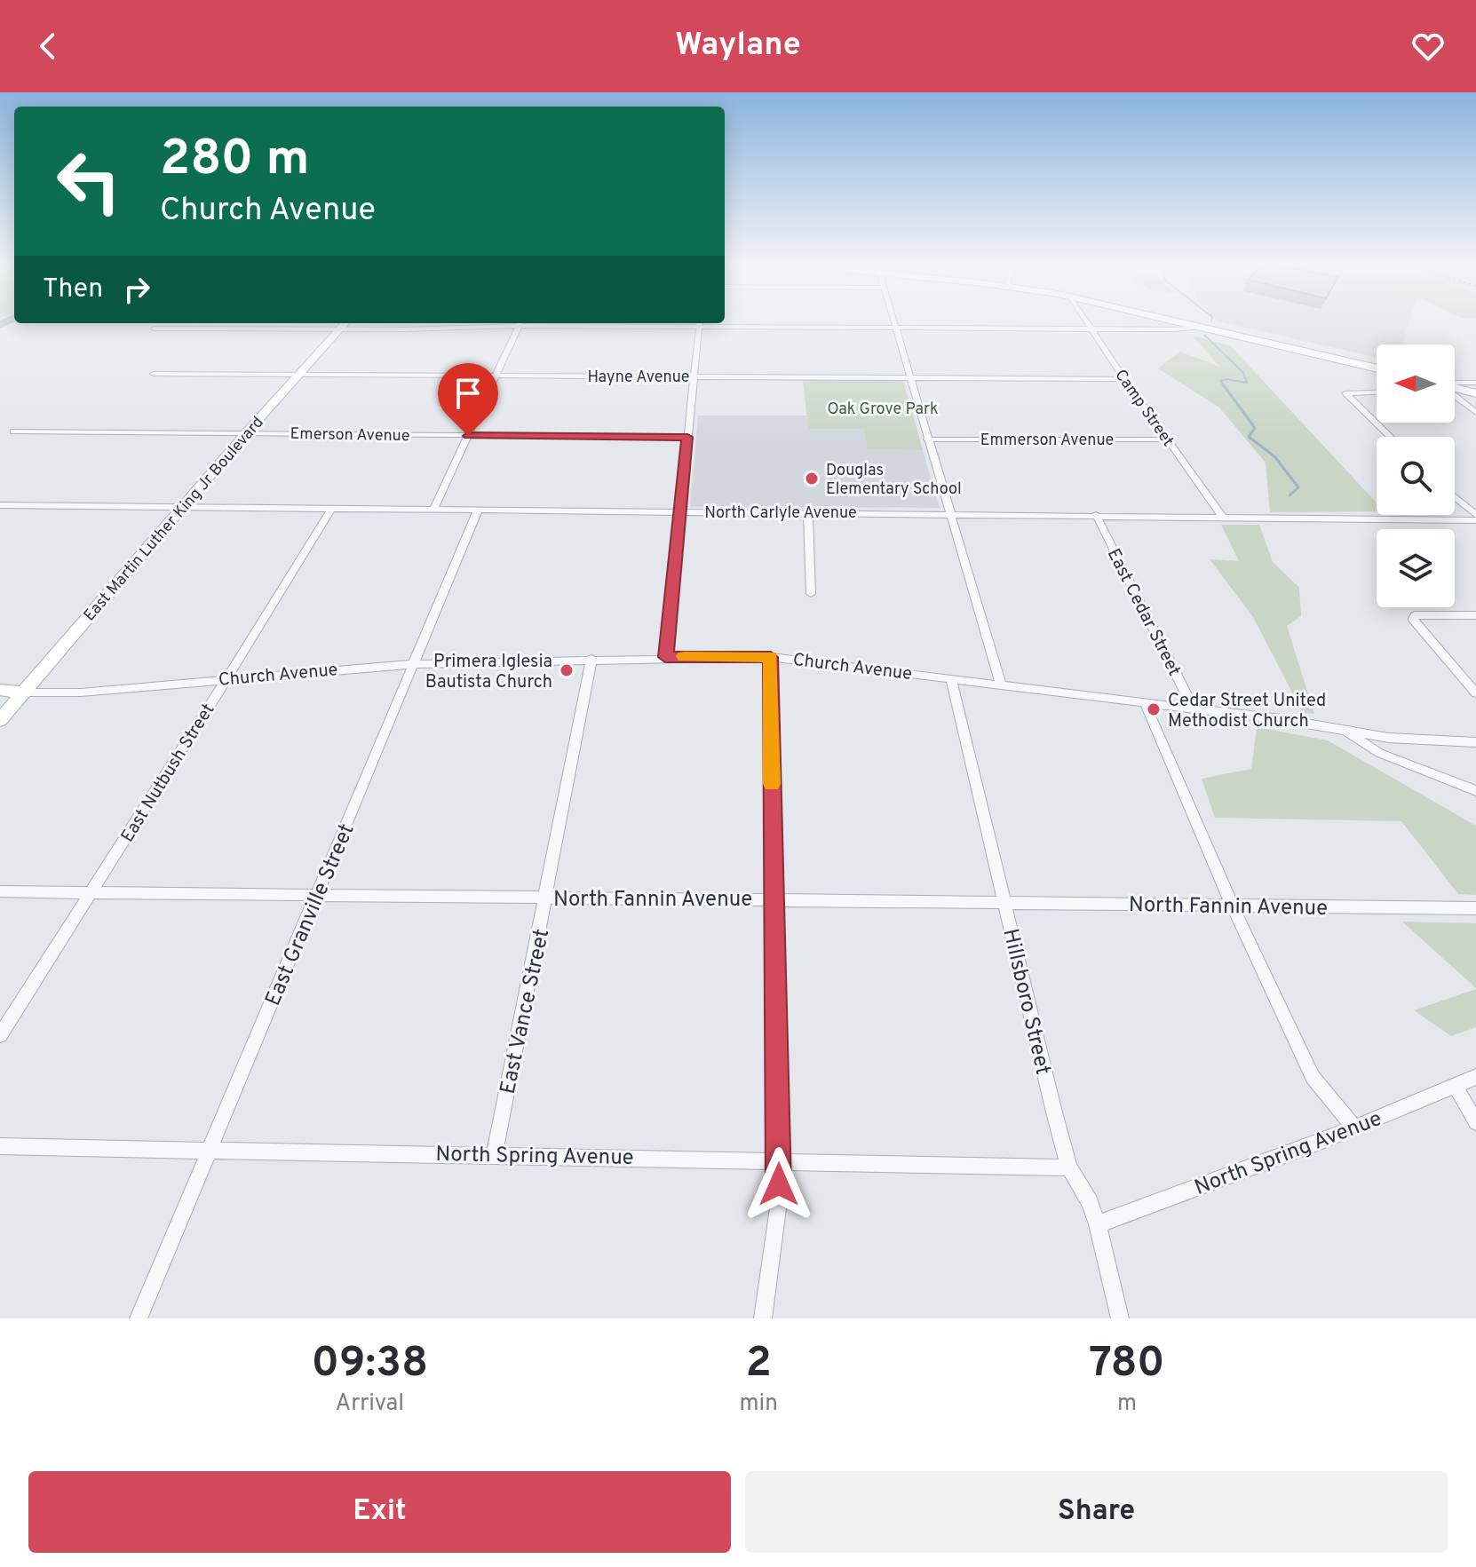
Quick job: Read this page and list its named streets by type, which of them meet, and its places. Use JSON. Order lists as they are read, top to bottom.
{
  "streets": {
    "main road": ["East Martin Luther King Jr Boulevard", "Church Avenue"],
    "street": [
      "Hayne Avenue",
      "Camp Street",
      "Emerson Avenue",
      "Emmerson Avenue",
      "North Carlyle Avenue",
      "East Cedar Street",
      "East Nutbush Street",
      "North Fannin Avenue",
      "East Granville Street",
      "Hillsboro Street",
      "East Vance Street",
      "North Spring Avenue"
    ]
  },
  "crossings": [
    ["Hayne Avenue", "Camp Street"],
    ["Hayne Avenue", "East Martin Luther King Jr Boulevard"],
    ["Camp Street", "Emmerson Avenue"],
    ["Camp Street", "North Carlyle Avenue"],
    ["Emerson Avenue", "East Martin Luther King Jr Boulevard"],
    ["North Carlyle Avenue", "East Martin Luther King Jr Boulevard"],
    ["North Carlyle Avenue", "East Cedar Street"],
    ["North Carlyle Avenue", "East Nutbush Street"],
    ["North Carlyle Avenue", "East Granville Street"],
    ["East Martin Luther King Jr Boulevard", "Church Avenue"],
    ["East Cedar Street", "Church Avenue"],
    ["Church Avenue", "East Nutbush Street"],
    ["Church Avenue", "East Granville Street"],
    ["Church Avenue", "Hillsboro Street"],
    ["Church Avenue", "East Vance Street"],
    ["East Nutbush Street", "North Fannin Avenue"],
    ["North Fannin Avenue", "East Granville Street"],
    ["North Fannin Avenue", "Hillsboro Street"],
    ["North Fannin Avenue", "East Vance Street"],
    ["East Granville Street", "North Spring Avenue"],
    ["Hillsboro Street", "North Spring Avenue"],
    ["East Vance Street", "North Spring Avenue"]
  ],
  "parks": ["Oak Grove Park"],
  "places": ["Douglas Elementary School", "Primera Iglesia Bautista Church", "Cedar Street United Methodist Church"],
  "north": "left",
  "page": {
    "header": "Waylane",
    "turn": ["280 m", "Church Avenue"],
    "then": "Then",
    "eta": [
      "09:38",
      "Arrival",
      "2",
      "min",
      "780",
      "m"
    ],
    "buttons": ["Exit", "Share"]
  }
}
